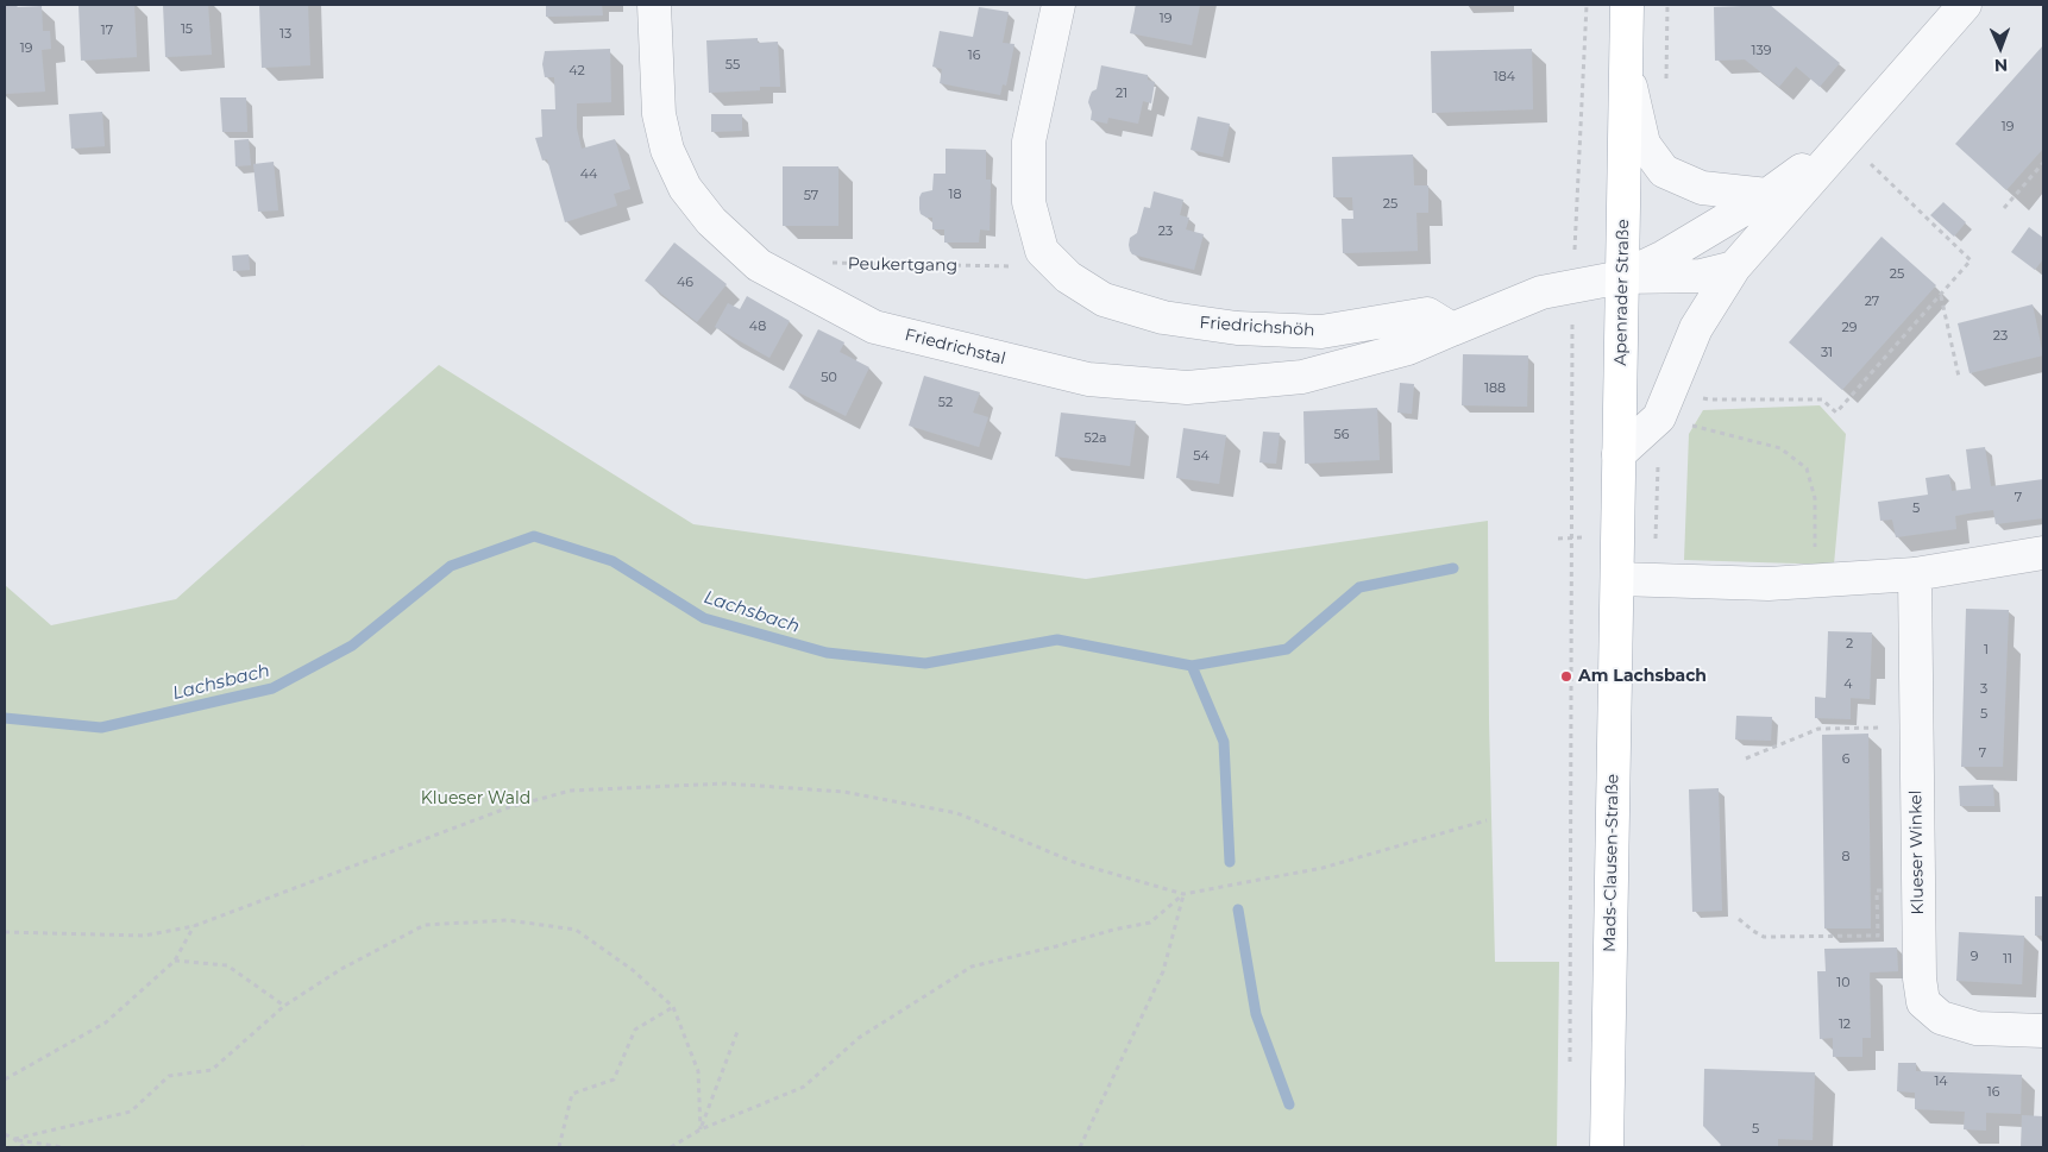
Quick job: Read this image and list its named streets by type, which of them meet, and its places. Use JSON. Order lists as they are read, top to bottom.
{
  "streets": {
    "main road": ["Apenrader Straße", "Mads-Clausen-Straße"],
    "street": ["Friedrichshöh", "Friedrichstal", "Klueser Winkel"],
    "path": ["Peukertgang"]
  },
  "crossings": [
    ["Peukertgang", "Friedrichshöh"],
    ["Apenrader Straße", "Mads-Clausen-Straße"],
    ["Friedrichshöh", "Friedrichstal"]
  ],
  "water": ["Lachsbach"],
  "parks": ["Klueser Wald"],
  "places": ["Am Lachsbach"],
  "house_numbers": [
    "19",
    "15",
    "17",
    "13",
    "19",
    "139",
    "16",
    "55",
    "42",
    "184",
    "21",
    "19",
    "44",
    "18",
    "57",
    "25",
    "23",
    "25",
    "46",
    "27",
    "48",
    "29",
    "23",
    "31",
    "50",
    "188",
    "52",
    "56",
    "52a",
    "54",
    "7",
    "5",
    "2",
    "1",
    "4",
    "3",
    "5",
    "7",
    "6",
    "8",
    "9",
    "11",
    "10",
    "12",
    "14",
    "16",
    "5"
  ],
  "north": "bottom"
}
